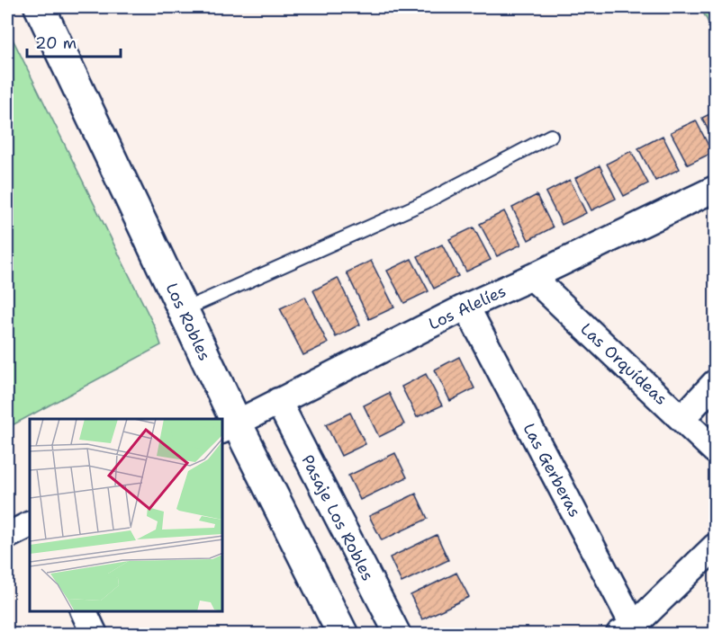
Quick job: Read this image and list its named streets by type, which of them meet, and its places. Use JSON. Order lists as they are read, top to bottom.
{
  "streets": {
    "street": [
      "Los Alelíes",
      "Los Robles",
      "Las Orquídeas",
      "Las Gerberas",
      "Pasaje Los Robles"
    ]
  },
  "crossings": [
    ["Los Alelíes", "Los Robles"],
    ["Los Alelíes", "Las Orquídeas"],
    ["Los Alelíes", "Las Gerberas"],
    ["Los Alelíes", "Pasaje Los Robles"]
  ],
  "scale_bar": "20 m"
}
